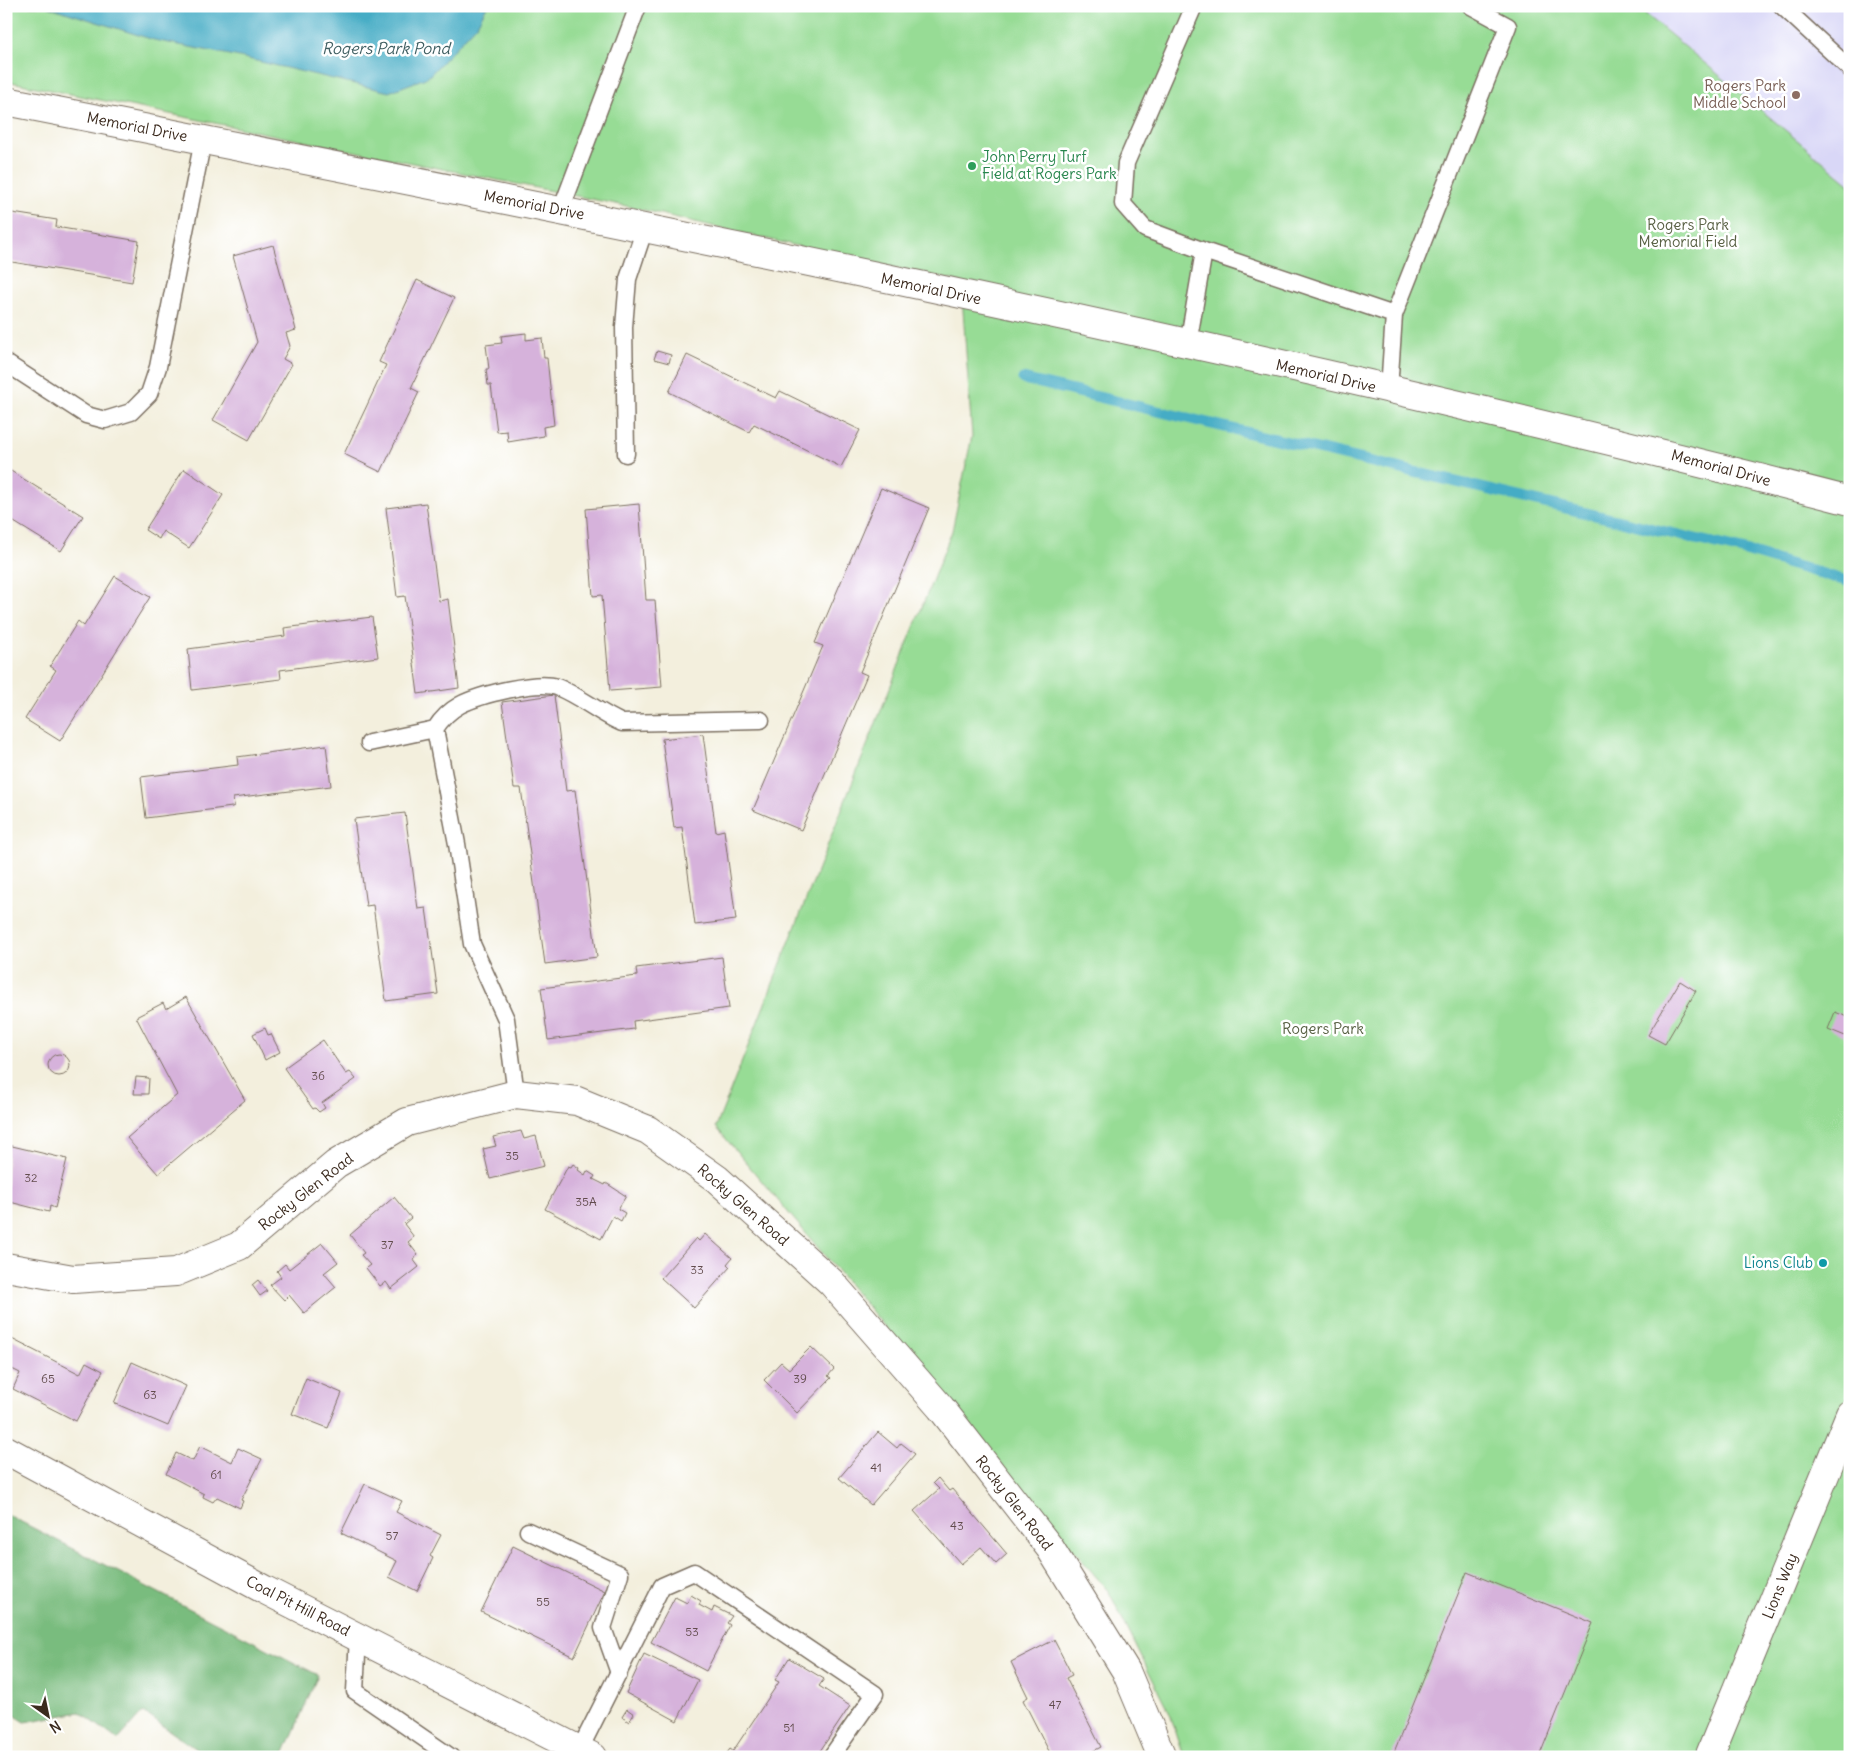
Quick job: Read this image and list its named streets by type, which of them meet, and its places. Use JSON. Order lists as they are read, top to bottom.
{
  "streets": {
    "street": [
      "Memorial Drive",
      "Rocky Glen Road",
      "Lions Way",
      "Coal Pit Hill Road"
    ]
  },
  "water": ["Rogers Park Pond"],
  "parks": ["Rogers Park Memorial Field", "Rogers Park"],
  "places": ["Rogers Park Middle School", "John Perry Turf Field at Rogers Park", "Lions Club"],
  "house_numbers": [
    "36",
    "35",
    "32",
    "35A",
    "37",
    "33",
    "65",
    "39",
    "63",
    "41",
    "61",
    "43",
    "57",
    "55",
    "53",
    "47",
    "51"
  ],
  "north": "bottom right"
}
